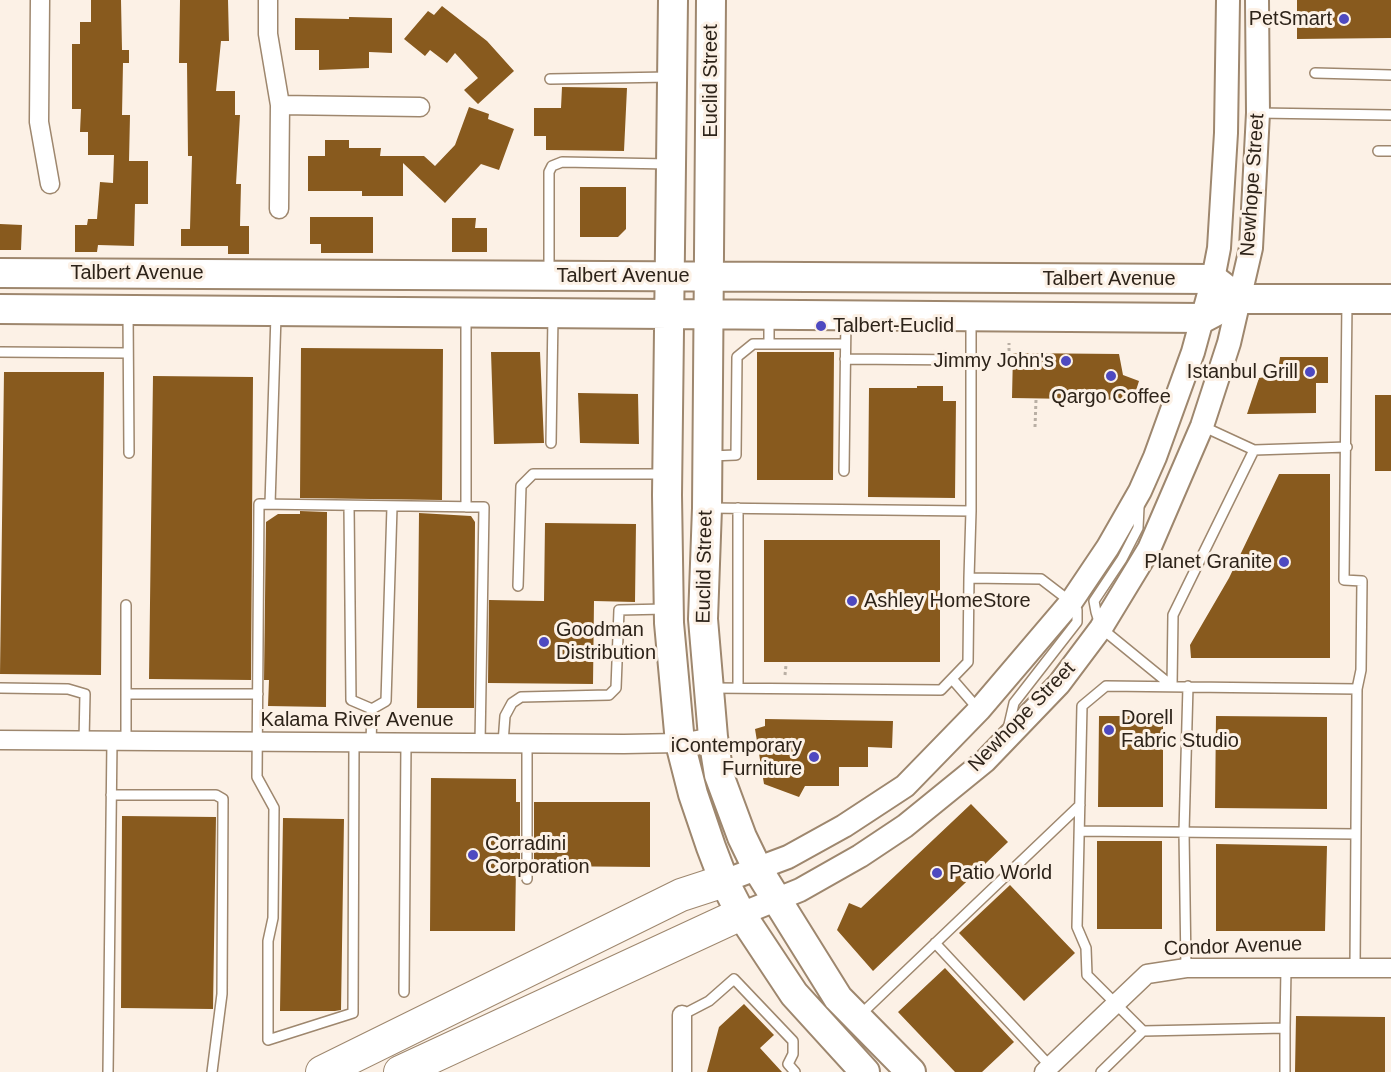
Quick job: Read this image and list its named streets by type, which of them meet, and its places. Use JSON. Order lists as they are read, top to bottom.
{
  "streets": {
    "main road": ["Euclid Street", "Talbert Avenue"],
    "street": ["Newhope Street", "Kalama River Avenue", "Condor Avenue"]
  },
  "crossings": [
    ["Euclid Street", "Newhope Street"],
    ["Euclid Street", "Talbert Avenue"],
    ["Euclid Street", "Kalama River Avenue"],
    ["Newhope Street", "Talbert Avenue"]
  ],
  "places": [
    "PetSmart",
    "Talbert-Euclid",
    "Jimmy John's",
    "Istanbul Grill",
    "Qargo Coffee",
    "Planet Granite",
    "Ashley HomeStore",
    "Goodman Distribution",
    "Dorell Fabric Studio",
    "iContemporary Furniture",
    "Corradini Corporation",
    "Patio World"
  ]
}
